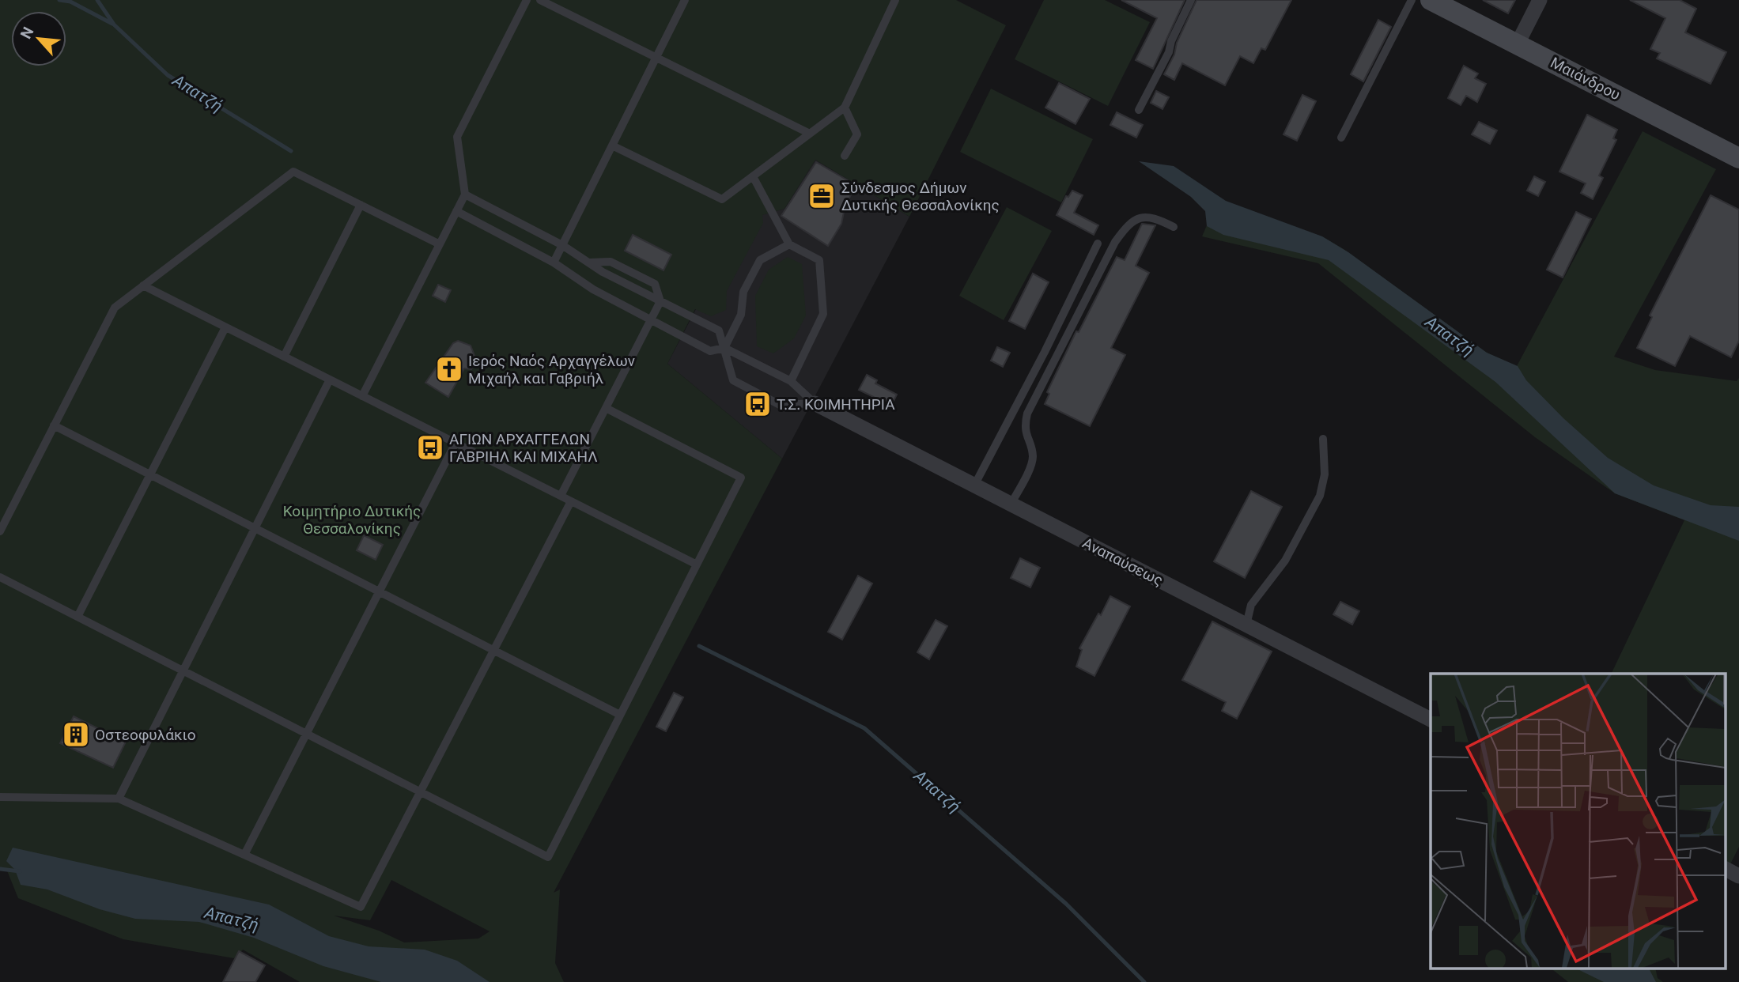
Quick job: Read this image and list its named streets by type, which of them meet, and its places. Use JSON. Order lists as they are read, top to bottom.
{
  "streets": {
    "main road": ["Μαιάνδρου"],
    "street": ["Αναπαύσεως"]
  },
  "water": ["Απατζή"],
  "parks": ["Κοιμητήριο Δυτικής Θεσσαλονίκης"],
  "places": {
    "office": ["Σύνδεσμος Δήμων Δυτικής Θεσσαλονίκης"],
    "church": ["Ιερός Ναός Αρχαγγέλων Μιχαήλ και Γαβριήλ"],
    "bus stop": ["Τ.Σ. ΚΟΙΜΗΤΗΡΙΑ", "ΑΓΙΩΝ ΑΡΧΑΓΓΕΛΩΝ ΓΑΒΡΙΗΛ ΚΑΙ ΜΙΧΑΗΛ"],
    "building": ["Οστεοφυλάκιο"]
  },
  "north": "top left"
}
